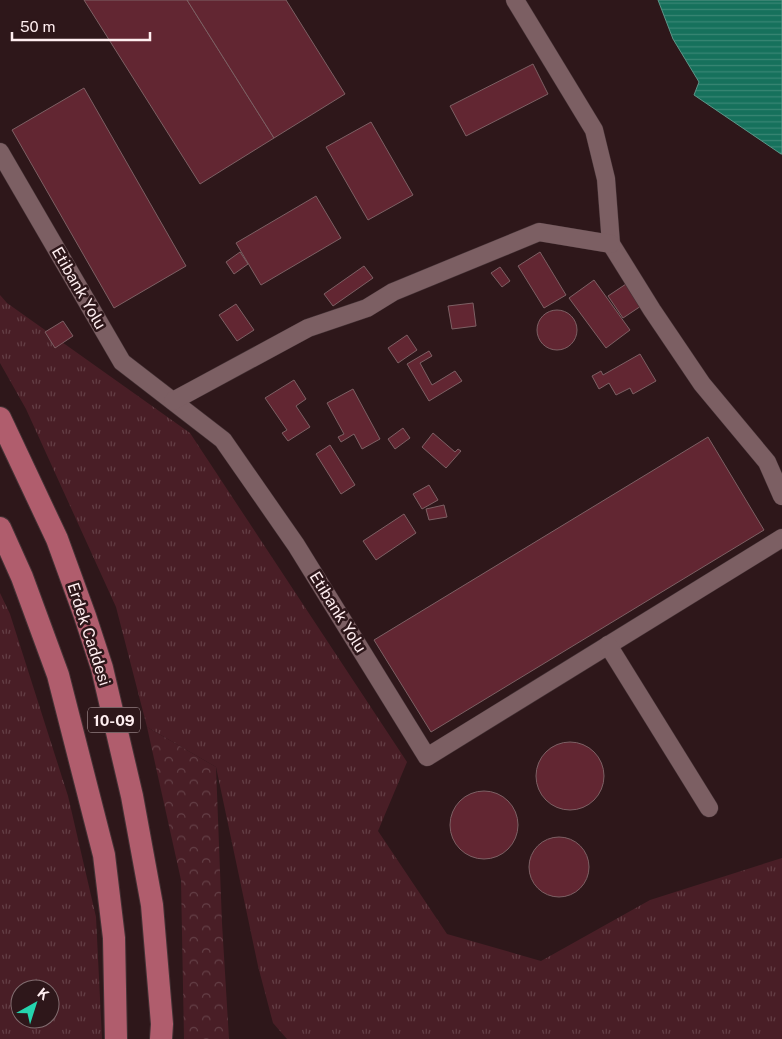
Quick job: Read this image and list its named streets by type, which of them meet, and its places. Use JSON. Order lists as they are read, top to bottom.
{
  "streets": {
    "main road": ["Erdek Caddesi", "10-09"],
    "lane": ["Etibank Yolu"]
  },
  "scale_bar": "50 m",
  "north": "top right"
}
